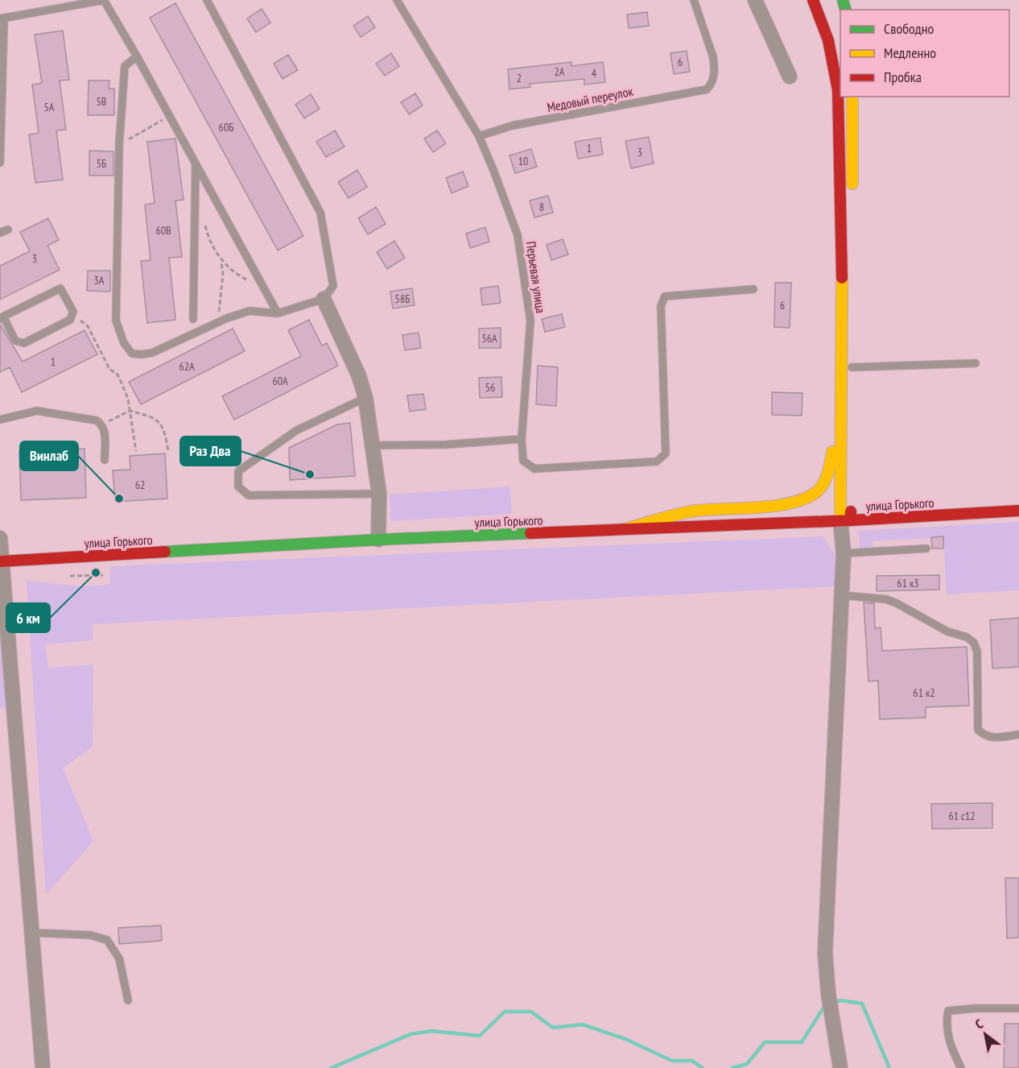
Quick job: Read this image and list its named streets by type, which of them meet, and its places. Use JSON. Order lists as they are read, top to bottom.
{
  "streets": {
    "main road": ["улица Горького"],
    "lane": ["Медовый переулок", "Перьевая улица"]
  },
  "crossings": [
    ["Медовый переулок", "Перьевая улица"]
  ],
  "places": ["Раз Два", "Винлаб", "6 км"],
  "house_numbers": [
    "6",
    "2А",
    "4",
    "2",
    "5В",
    "5А",
    "60Б",
    "1",
    "3",
    "10",
    "5Б",
    "8",
    "60В",
    "3",
    "3А",
    "58Б",
    "6",
    "56А",
    "1",
    "62А",
    "60А",
    "56",
    "62",
    "61 к3",
    "61 к2",
    "61 с12"
  ],
  "legend": ["Свободно", "Медленно", "Пробка"],
  "north": "top left"
}
